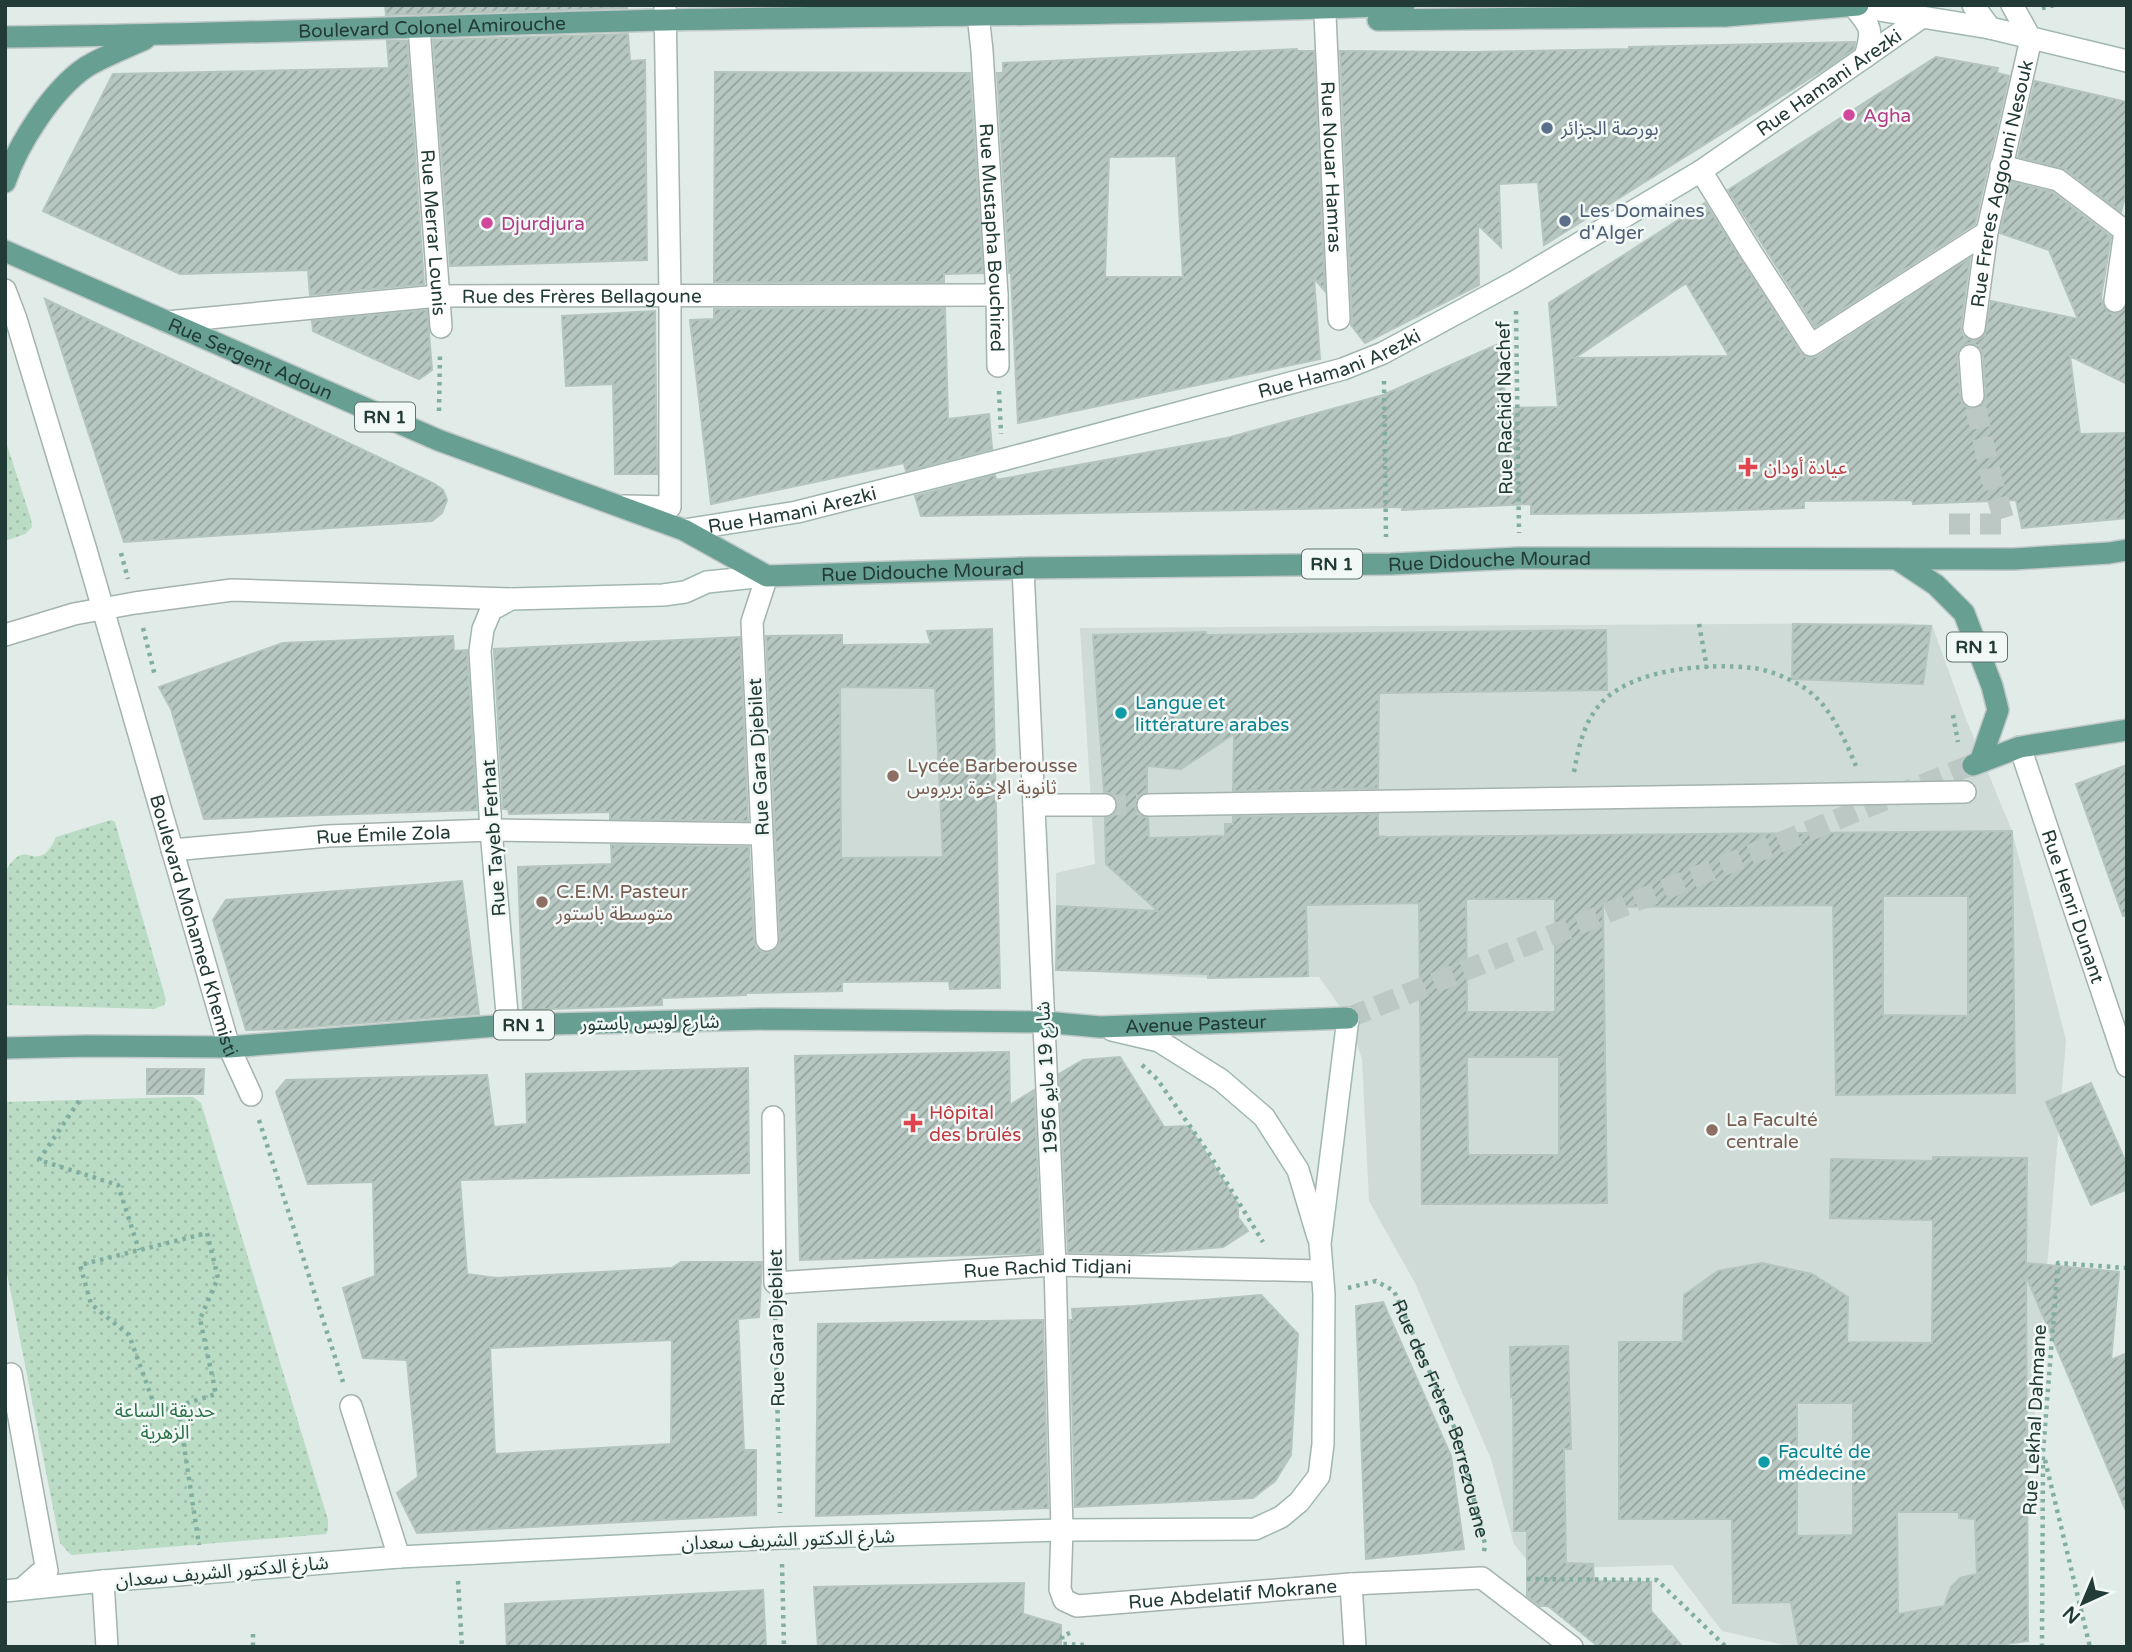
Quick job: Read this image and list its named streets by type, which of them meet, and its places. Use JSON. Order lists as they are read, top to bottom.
{
  "streets": {
    "main road": [
      "Boulevard Colonel Amirouche",
      "Rue Sergent Adoun",
      "RN 1",
      "Rue Didouche Mourad",
      "شارع لويس باستور",
      "Avenue Pasteur"
    ],
    "street": [
      "Rue Hamani Arezki",
      "Rue Nouar Hamras",
      "Rue Freres Aggouni Nesouk",
      "Rue Merrar Lounis",
      "Rue Mustapha Bouchired",
      "Rue des Frères Bellagoune",
      "Rue Gara Djebilet",
      "Rue Émile Zola",
      "Rue Tayeb Ferhat",
      "Rue Henri Dunant",
      "Boulevard Mohamed Khemisti",
      "شارع 19 مايو 1956",
      "Rue Rachid Tidjani",
      "شارغ الدكتور الشريف سعدان",
      "Rue Abdelatif Mokrane"
    ],
    "path": ["Rue Rachid Nachef", "Rue des Frères Berrezouane", "Rue Lekhal Dahmane"]
  },
  "crossings": [
    ["Boulevard Colonel Amirouche", "Rue Merrar Lounis"],
    ["Boulevard Colonel Amirouche", "Rue Mustapha Bouchired"],
    ["Rue Hamani Arezki", "Rue Mustapha Bouchired"],
    ["Rue Hamani Arezki", "Rue Sergent Adoun"],
    ["Rue Hamani Arezki", "Rue Rachid Nachef"],
    ["Rue Merrar Lounis", "Rue des Frères Bellagoune"],
    ["Rue Merrar Lounis", "Rue Sergent Adoun"],
    ["Rue Mustapha Bouchired", "Rue des Frères Bellagoune"],
    ["Rue des Frères Bellagoune", "Rue Sergent Adoun"],
    ["Rue Sergent Adoun", "Rue Didouche Mourad"],
    ["Rue Sergent Adoun", "Rue Gara Djebilet"],
    ["RN 1", "Rue Didouche Mourad"],
    ["RN 1", "Rue Henri Dunant"],
    ["Rue Didouche Mourad", "Rue Gara Djebilet"],
    ["Rue Didouche Mourad", "شارع 19 مايو 1956"],
    ["Rue Gara Djebilet", "Rue Émile Zola"],
    ["Rue Gara Djebilet", "Rue Rachid Tidjani"],
    ["Rue Gara Djebilet", "شارغ الدكتور الشريف سعدان"],
    ["Rue Émile Zola", "Rue Tayeb Ferhat"],
    ["Rue Émile Zola", "Boulevard Mohamed Khemisti"],
    ["Rue Tayeb Ferhat", "شارع لويس باستور"],
    ["Boulevard Mohamed Khemisti", "شارع لويس باستور"],
    ["شارع لويس باستور", "Avenue Pasteur"],
    ["شارع لويس باستور", "شارع 19 مايو 1956"],
    ["Avenue Pasteur", "شارع 19 مايو 1956"],
    ["Avenue Pasteur", "شارغ الدكتور الشريف سعدان"],
    ["شارع 19 مايو 1956", "Rue Rachid Tidjani"],
    ["شارع 19 مايو 1956", "شارغ الدكتور الشريف سعدان"],
    ["شارع 19 مايو 1956", "Rue Abdelatif Mokrane"],
    ["Rue Rachid Tidjani", "شارغ الدكتور الشريف سعدان"],
    ["Rue des Frères Berrezouane", "شارغ الدكتور الشريف سعدان"]
  ],
  "parks": ["حديقة الساعة الزهرية"],
  "places": {
    "other": [
      "Agha",
      "بورصة الجزائر",
      "Les Domaines d'Alger",
      "Djurdjura",
      "Langue et littérature arabes",
      "Lycée Barberousse ثانوية الإخوة بربروس",
      "C.E.M. Pasteur متوسطة باستور",
      "La Faculté centrale",
      "Faculté de médecine"
    ],
    "health": ["عيادة أودان", "Hôpital des brûlés"]
  },
  "north": "bottom left"
}
